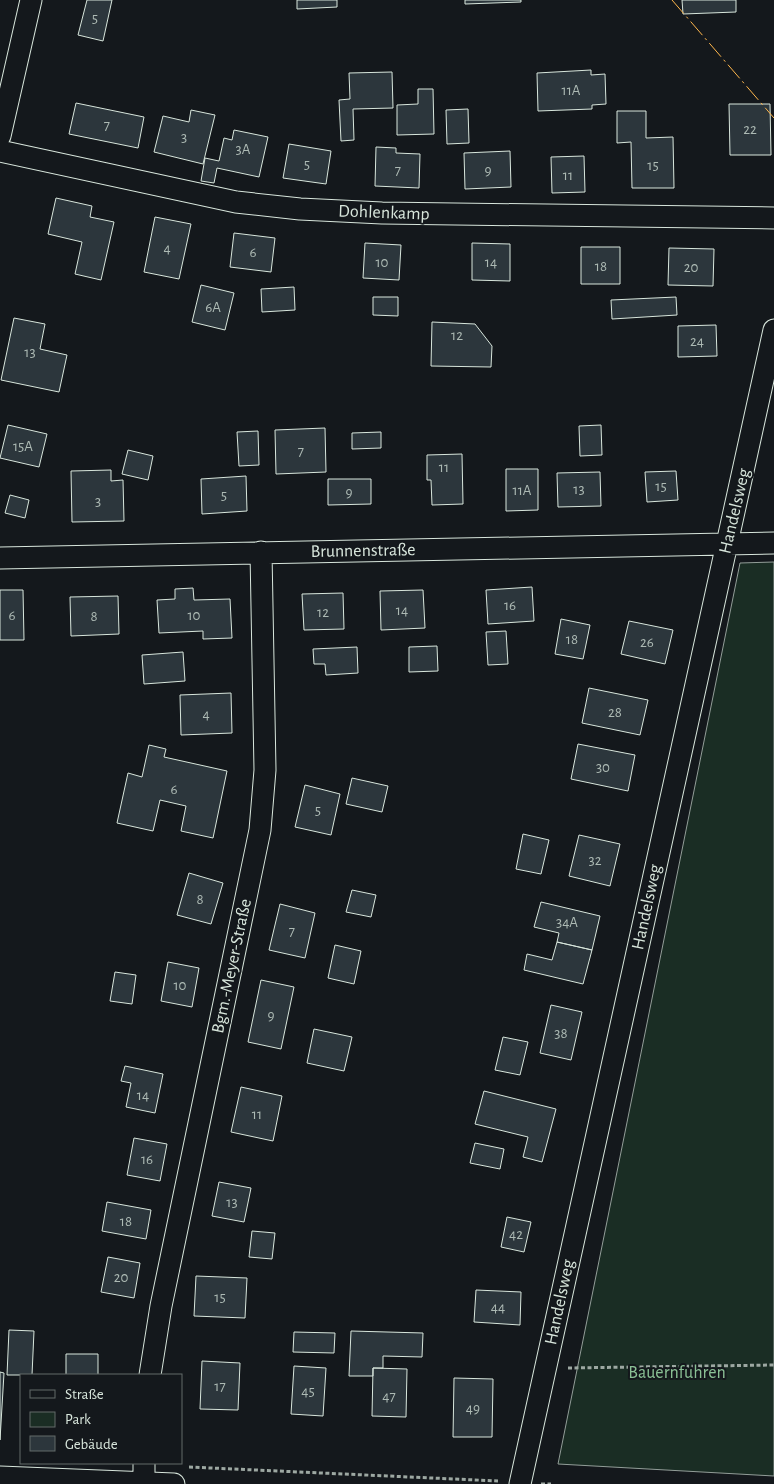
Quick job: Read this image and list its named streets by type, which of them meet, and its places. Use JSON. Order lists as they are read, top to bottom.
{
  "streets": {
    "street": [
      "Dohlenkamp",
      "Handelsweg",
      "Brunnenstraße",
      "Bgm.-Meyer-Straße"
    ]
  },
  "crossings": [
    ["Handelsweg", "Brunnenstraße"],
    ["Brunnenstraße", "Bgm.-Meyer-Straße"]
  ],
  "parks": ["Bauernfuhren"],
  "house_numbers": [
    "5",
    "11A",
    "7",
    "22",
    "3",
    "3A",
    "5",
    "15",
    "7",
    "9",
    "11",
    "4",
    "6",
    "10",
    "14",
    "18",
    "20",
    "6A",
    "12",
    "24",
    "13",
    "15A",
    "7",
    "11",
    "15",
    "13",
    "11A",
    "9",
    "5",
    "3",
    "16",
    "14",
    "12",
    "6",
    "10",
    "8",
    "18",
    "26",
    "28",
    "4",
    "30",
    "6",
    "5",
    "32",
    "8",
    "34A",
    "7",
    "10",
    "9",
    "38",
    "14",
    "11",
    "16",
    "13",
    "18",
    "42",
    "20",
    "15",
    "44",
    "17",
    "45",
    "47",
    "49"
  ],
  "legend": ["Straße", "Park", "Gebäude"]
}
